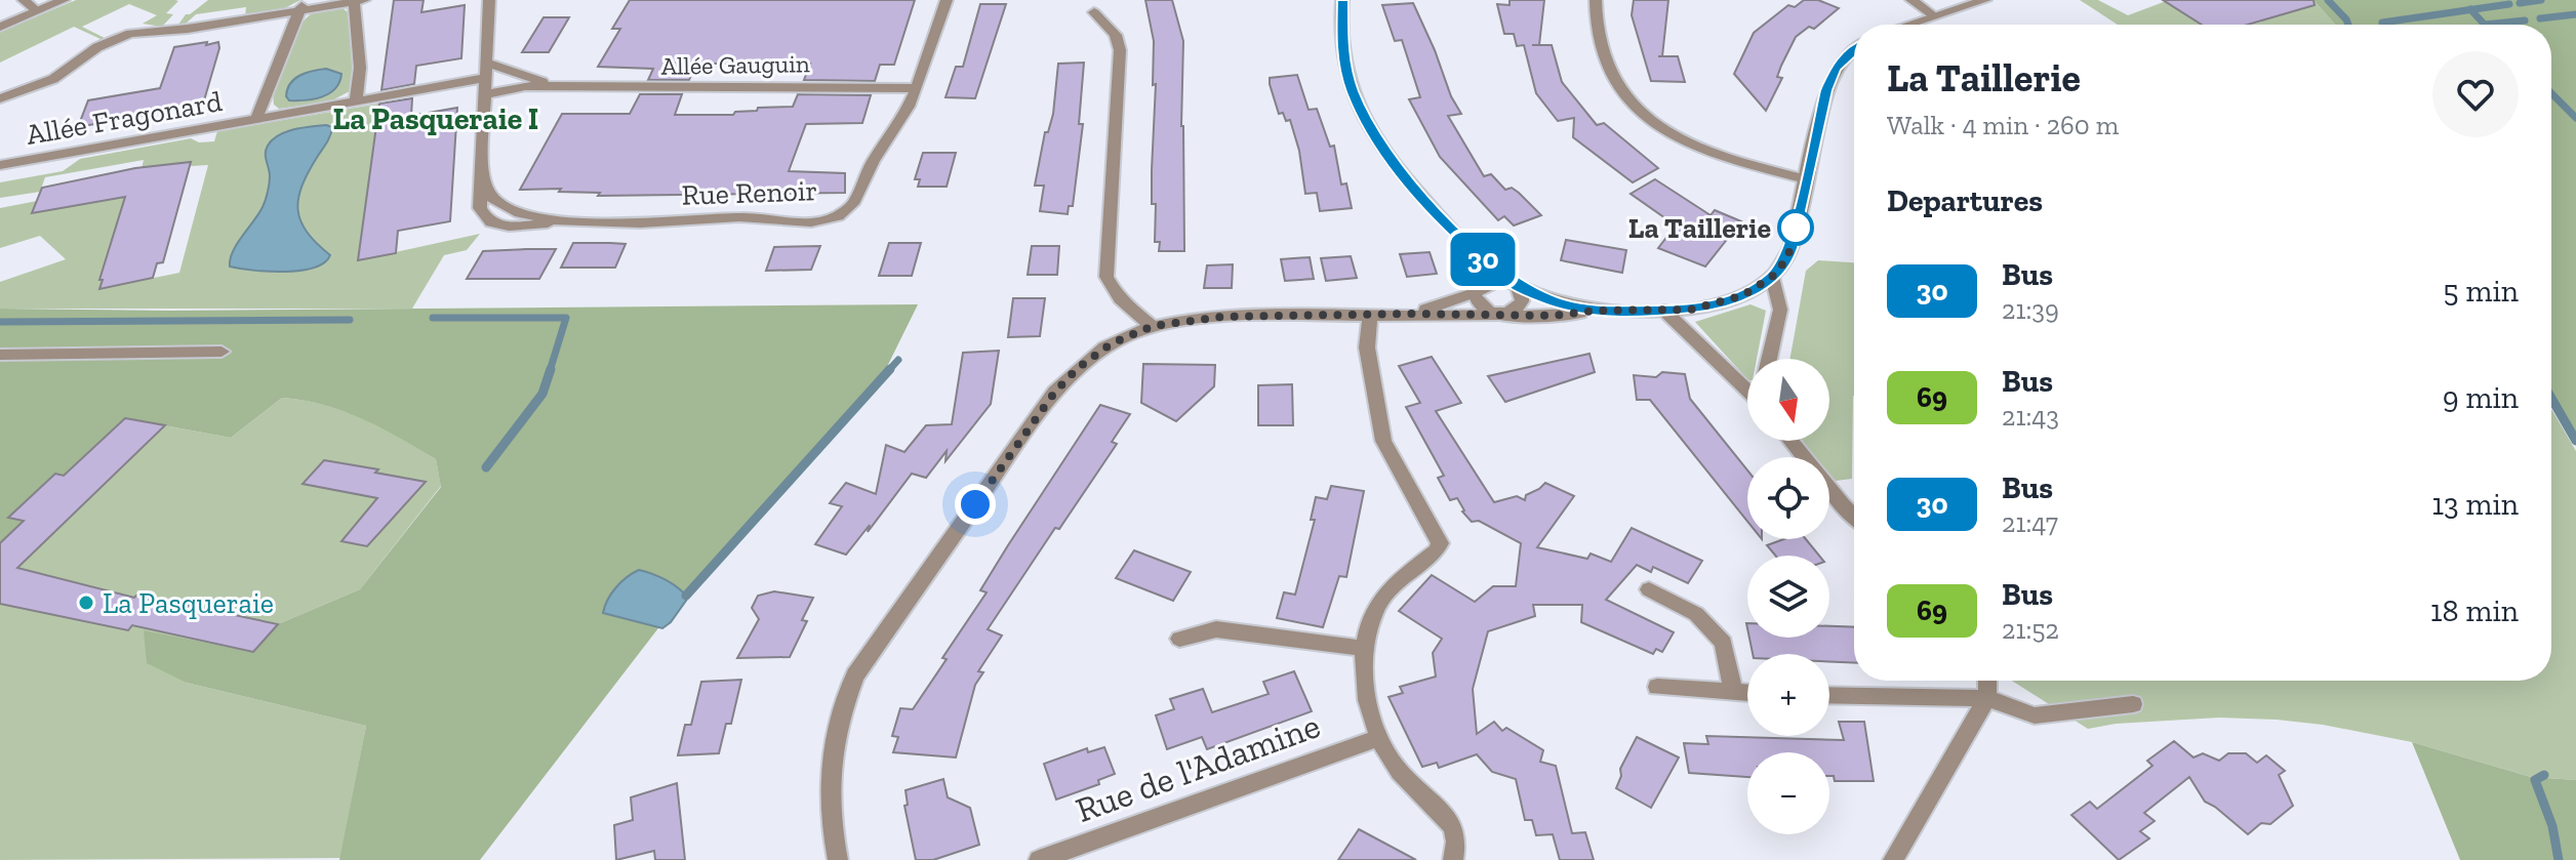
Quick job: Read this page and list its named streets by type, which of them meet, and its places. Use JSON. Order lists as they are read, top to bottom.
{
  "streets": {
    "street": [
      "Allée Gauguin",
      "Allée Fragonard",
      "Rue Renoir",
      "Rue de l'Adamine"
    ]
  },
  "crossings": [
    ["Allée Gauguin", "Rue Renoir"]
  ],
  "districts": ["La Pasqueraie I"],
  "places": ["La Taillerie", "La Pasqueraie"],
  "lines": ["bus line 30"],
  "north": "bottom",
  "page": {
    "on_map": "30",
    "heading": [
      ["La Taillerie", "Walk · 4 min · 260 m"],
      "Departures"
    ],
    "list": [
      {
        "mark": "30",
        "name": "Bus",
        "note": "21:39",
        "value": "5 min"
      },
      {
        "mark": "69",
        "name": "Bus",
        "note": "21:43",
        "value": "9 min"
      },
      {
        "mark": "30",
        "name": "Bus",
        "note": "21:47",
        "value": "13 min"
      },
      {
        "mark": "69",
        "name": "Bus",
        "note": "21:52",
        "value": "18 min"
      }
    ],
    "map_buttons": ["+", "−"]
  }
}
